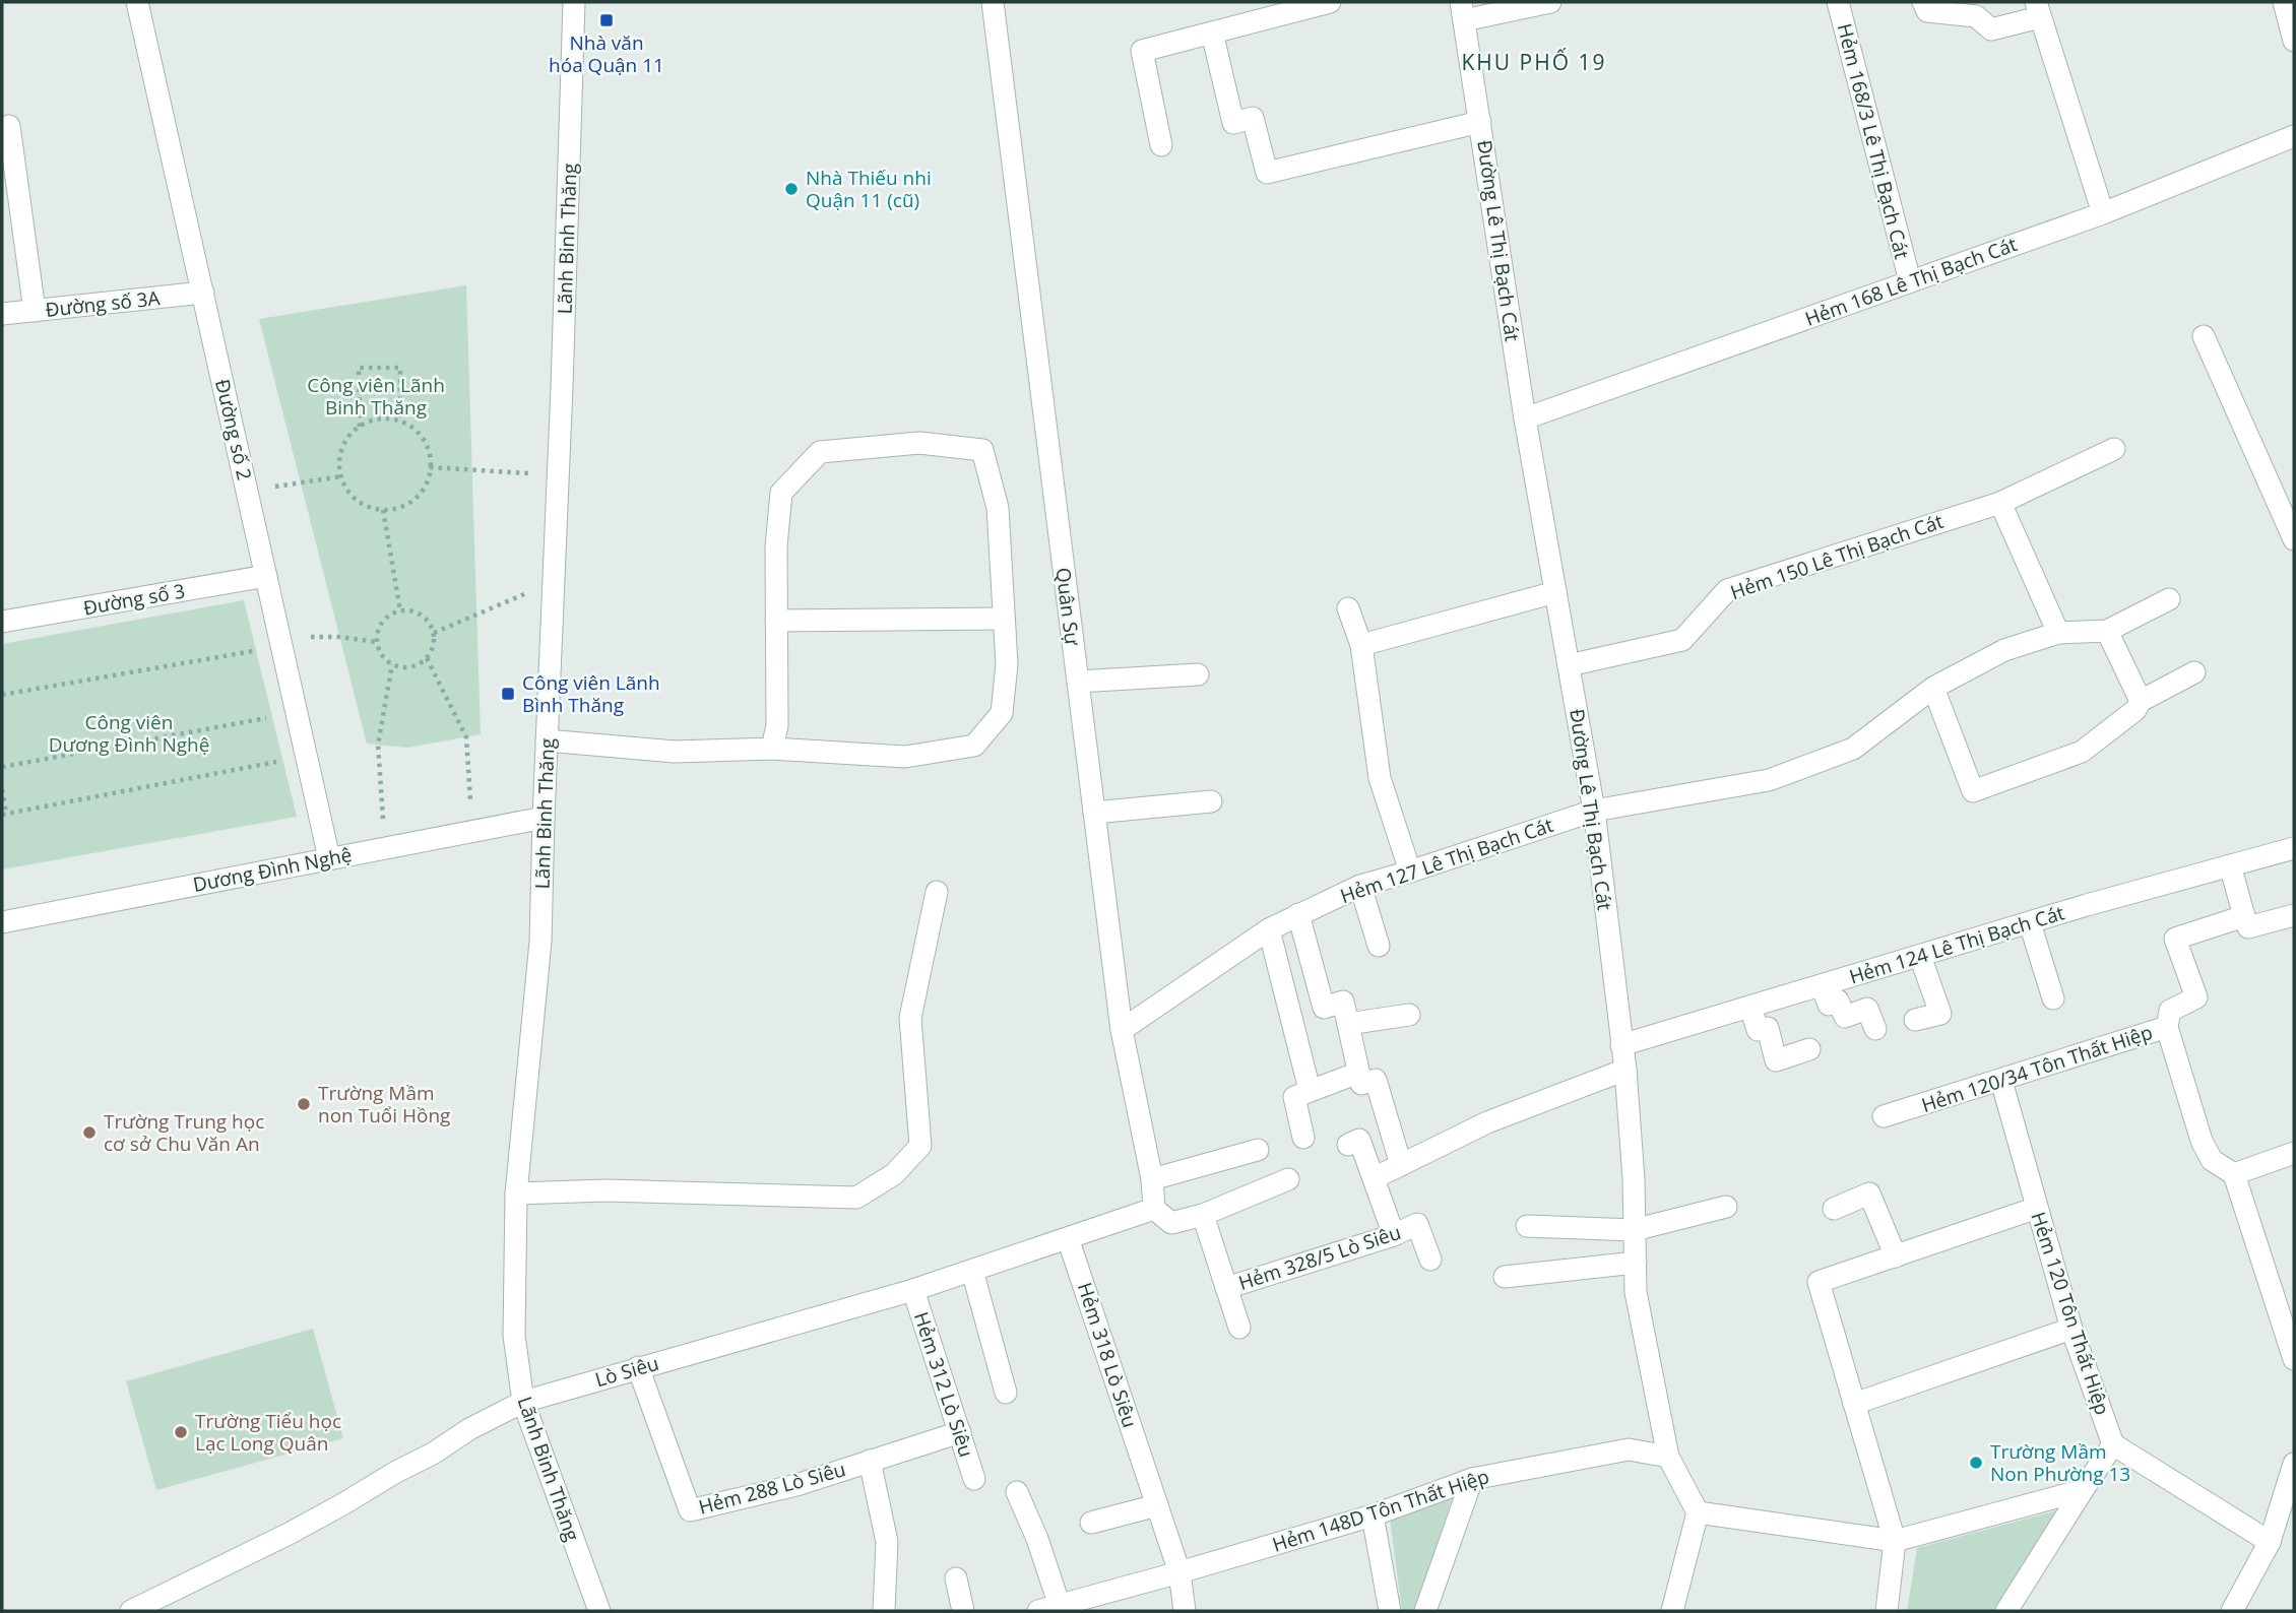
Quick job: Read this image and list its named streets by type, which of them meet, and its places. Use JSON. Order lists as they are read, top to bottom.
{
  "streets": {
    "street": [
      "Hẻm 168/3 Lê Thị Bạch Cát",
      "Lãnh Binh Thăng",
      "Đường Lê Thị Bạch Cát",
      "Hẻm 168 Lê Thị Bạch Cát",
      "Đường số 3A",
      "Đường số 2",
      "Hẻm 150 Lê Thị Bạch Cát",
      "Đường số 3",
      "Quân Sự",
      "Hẻm 127 Lê Thị Bạch Cát",
      "Dương Đình Nghệ",
      "Hẻm 124 Lê Thị Bạch Cát",
      "Hẻm 120/34 Tôn Thất Hiệp",
      "Hẻm 328/5 Lò Siêu",
      "Hẻm 120 Tôn Thất Hiệp",
      "Hẻm 318 Lò Siêu",
      "Lò Siêu",
      "Hẻm 312 Lò Siêu",
      "Hẻm 288 Lò Siêu",
      "Hẻm 148D Tôn Thất Hiệp"
    ]
  },
  "crossings": [
    ["Hẻm 168/3 Lê Thị Bạch Cát", "Hẻm 168 Lê Thị Bạch Cát"],
    ["Lãnh Binh Thăng", "Dương Đình Nghệ"],
    ["Lãnh Binh Thăng", "Lò Siêu"],
    ["Đường Lê Thị Bạch Cát", "Hẻm 168 Lê Thị Bạch Cát"],
    ["Đường Lê Thị Bạch Cát", "Hẻm 150 Lê Thị Bạch Cát"],
    ["Đường Lê Thị Bạch Cát", "Hẻm 127 Lê Thị Bạch Cát"],
    ["Đường Lê Thị Bạch Cát", "Hẻm 124 Lê Thị Bạch Cát"],
    ["Đường Lê Thị Bạch Cát", "Hẻm 148D Tôn Thất Hiệp"],
    ["Đường số 3A", "Đường số 2"],
    ["Đường số 2", "Đường số 3"],
    ["Đường số 2", "Dương Đình Nghệ"],
    ["Quân Sự", "Hẻm 127 Lê Thị Bạch Cát"],
    ["Quân Sự", "Lò Siêu"],
    ["Hẻm 120/34 Tôn Thất Hiệp", "Hẻm 120 Tôn Thất Hiệp"],
    ["Hẻm 318 Lò Siêu", "Lò Siêu"],
    ["Hẻm 318 Lò Siêu", "Hẻm 148D Tôn Thất Hiệp"],
    ["Lò Siêu", "Hẻm 312 Lò Siêu"],
    ["Lò Siêu", "Hẻm 288 Lò Siêu"],
    ["Hẻm 312 Lò Siêu", "Hẻm 288 Lò Siêu"]
  ],
  "districts": ["KHU PHỐ 19"],
  "parks": ["Công viên Lãnh Binh Thăng", "Công viên Dương Đình Nghệ"],
  "places": {
    "transit": ["Nhà văn hóa Quận 11", "Công viên Lãnh Bình Thăng"],
    "other": [
      "Nhà Thiếu nhi Quận 11 (cũ)",
      "Trường Mầm non Tuổi Hồng",
      "Trường Trung học cơ sở Chu Văn An",
      "Trường Tiểu học Lạc Long Quân",
      "Trường Mầm Non Phường 13"
    ]
  }
}
